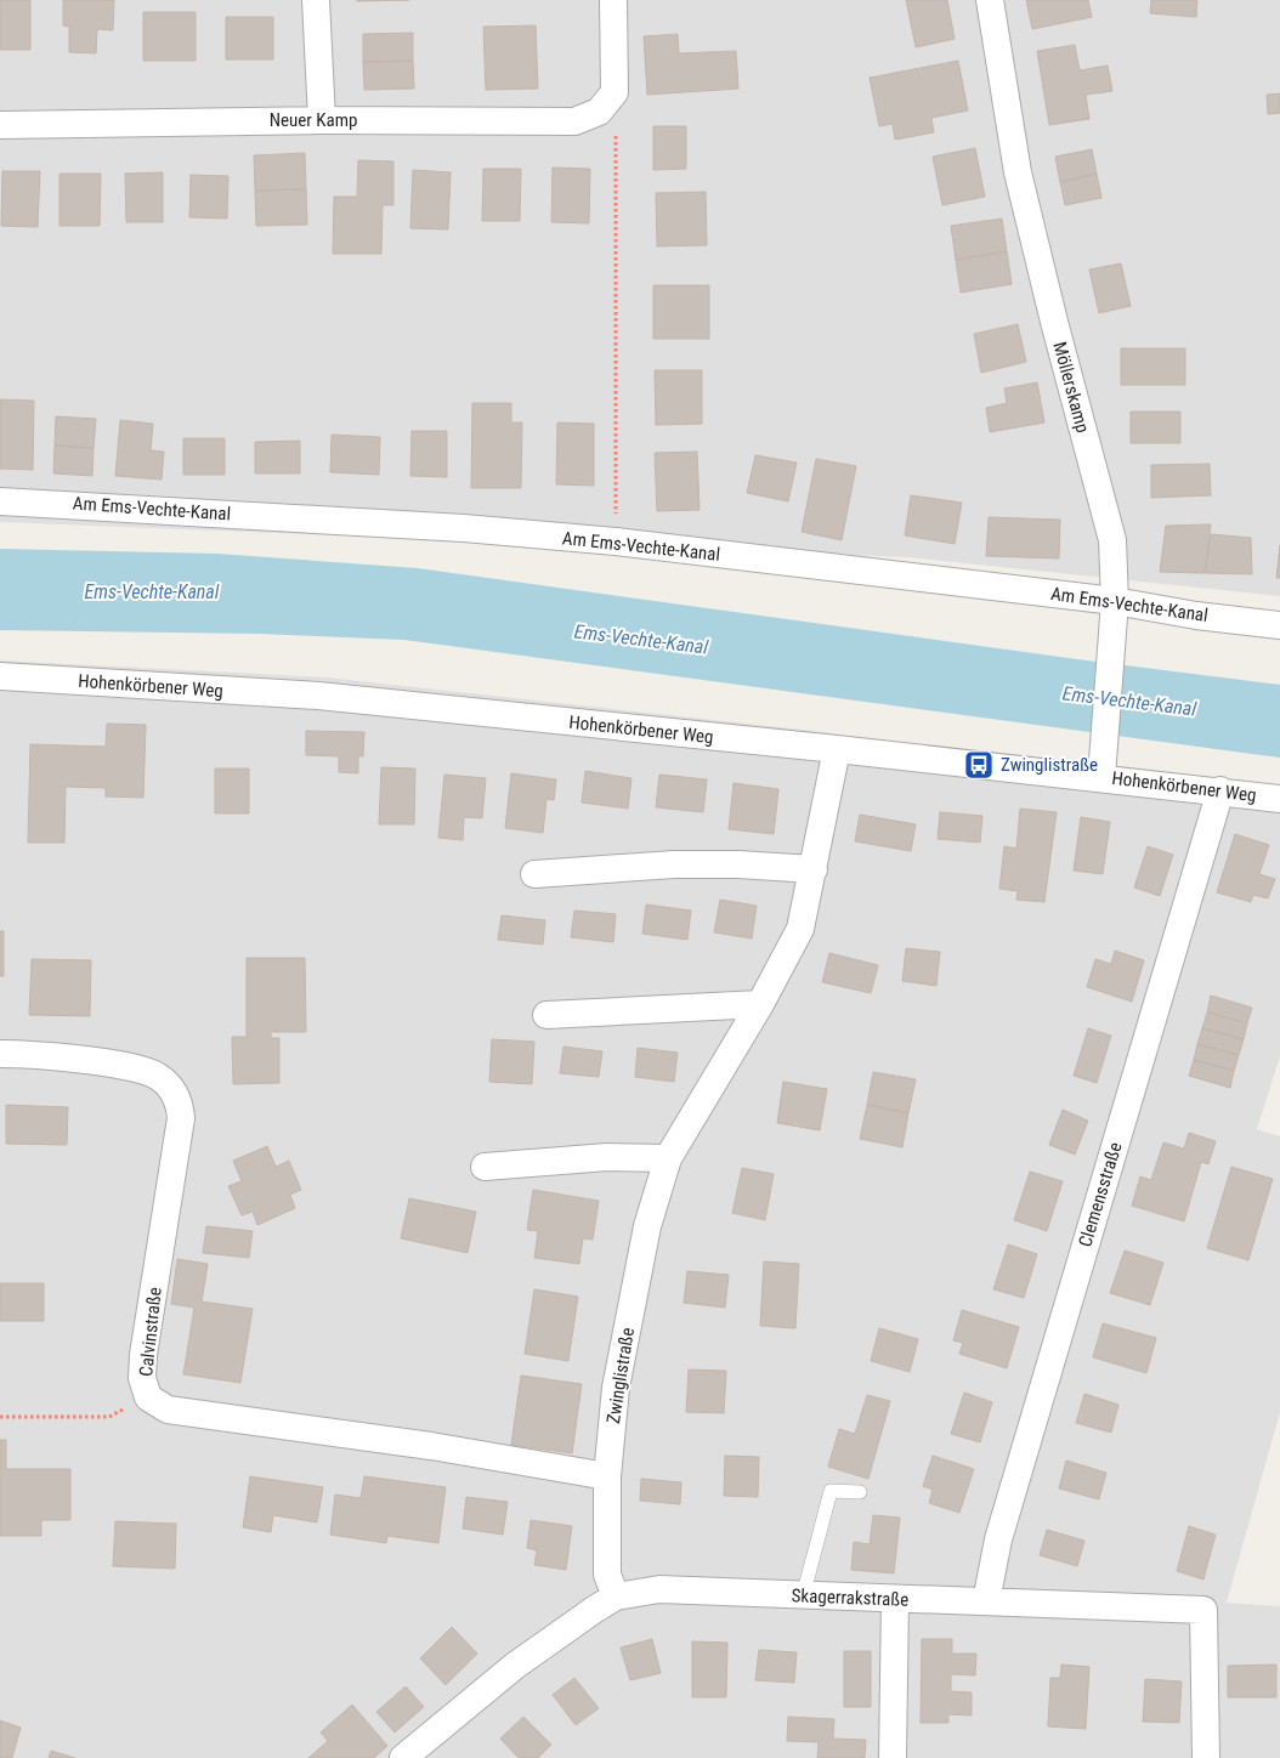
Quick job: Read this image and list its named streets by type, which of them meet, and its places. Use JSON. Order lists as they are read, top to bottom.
{
  "streets": {
    "street": [
      "Neuer Kamp",
      "Möllerskamp",
      "Am Ems-Vechte-Kanal",
      "Hohenkörbener Weg",
      "Clemensstraße",
      "Calvinstraße",
      "Zwinglistraße",
      "Skagerrakstraße"
    ]
  },
  "crossings": [
    ["Möllerskamp", "Am Ems-Vechte-Kanal"],
    ["Möllerskamp", "Hohenkörbener Weg"],
    ["Hohenkörbener Weg", "Clemensstraße"],
    ["Hohenkörbener Weg", "Zwinglistraße"],
    ["Clemensstraße", "Skagerrakstraße"],
    ["Calvinstraße", "Zwinglistraße"],
    ["Zwinglistraße", "Skagerrakstraße"]
  ],
  "water": ["Ems-Vechte-Kanal"],
  "places": {
    "bus stop": ["Zwinglistraße"]
  }
}
